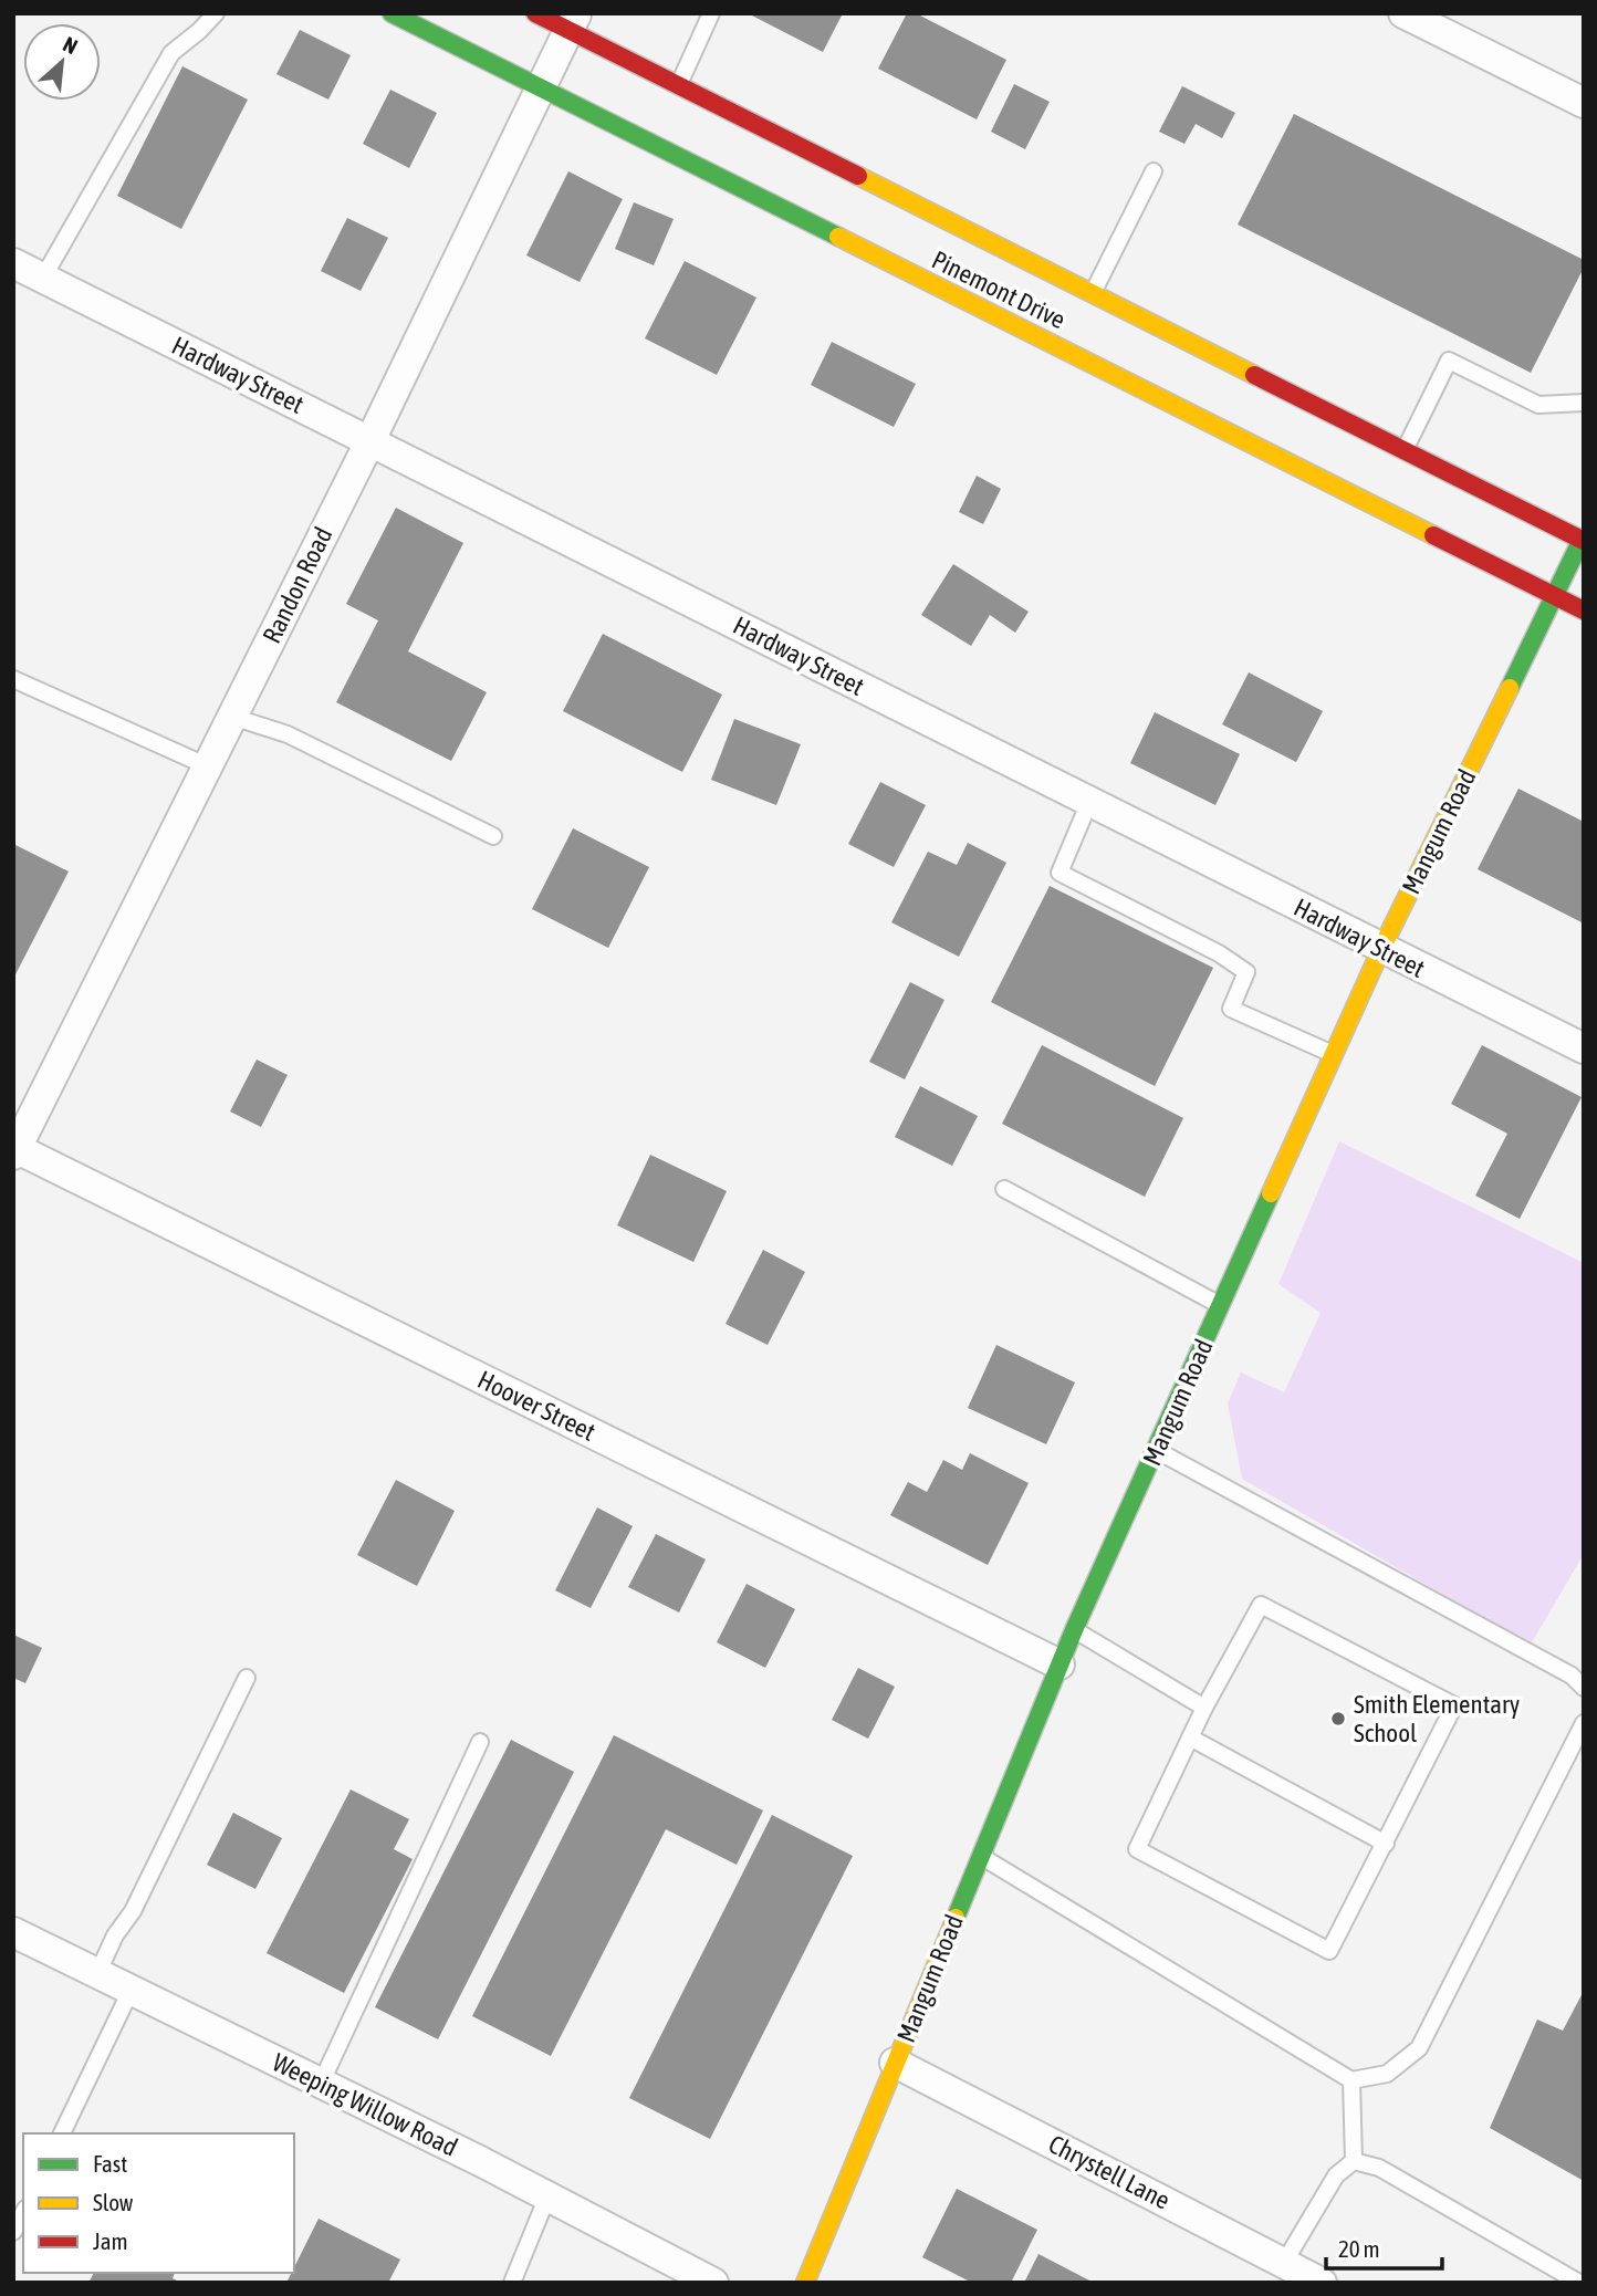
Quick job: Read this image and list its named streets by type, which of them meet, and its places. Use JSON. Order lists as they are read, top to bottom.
{
  "streets": {
    "main road": ["Pinemont Drive", "Mangum Road"],
    "street": [
      "Hardway Street",
      "Randon Road",
      "Hoover Street",
      "Weeping Willow Road",
      "Chrystell Lane"
    ]
  },
  "crossings": [
    ["Pinemont Drive", "Randon Road"],
    ["Pinemont Drive", "Mangum Road"],
    ["Hardway Street", "Randon Road"],
    ["Hardway Street", "Mangum Road"],
    ["Randon Road", "Hoover Street"],
    ["Mangum Road", "Hoover Street"],
    ["Mangum Road", "Chrystell Lane"]
  ],
  "places": ["Smith Elementary School"],
  "legend": ["Fast", "Slow", "Jam"],
  "scale_bar": "20 m",
  "north": "top right"
}
